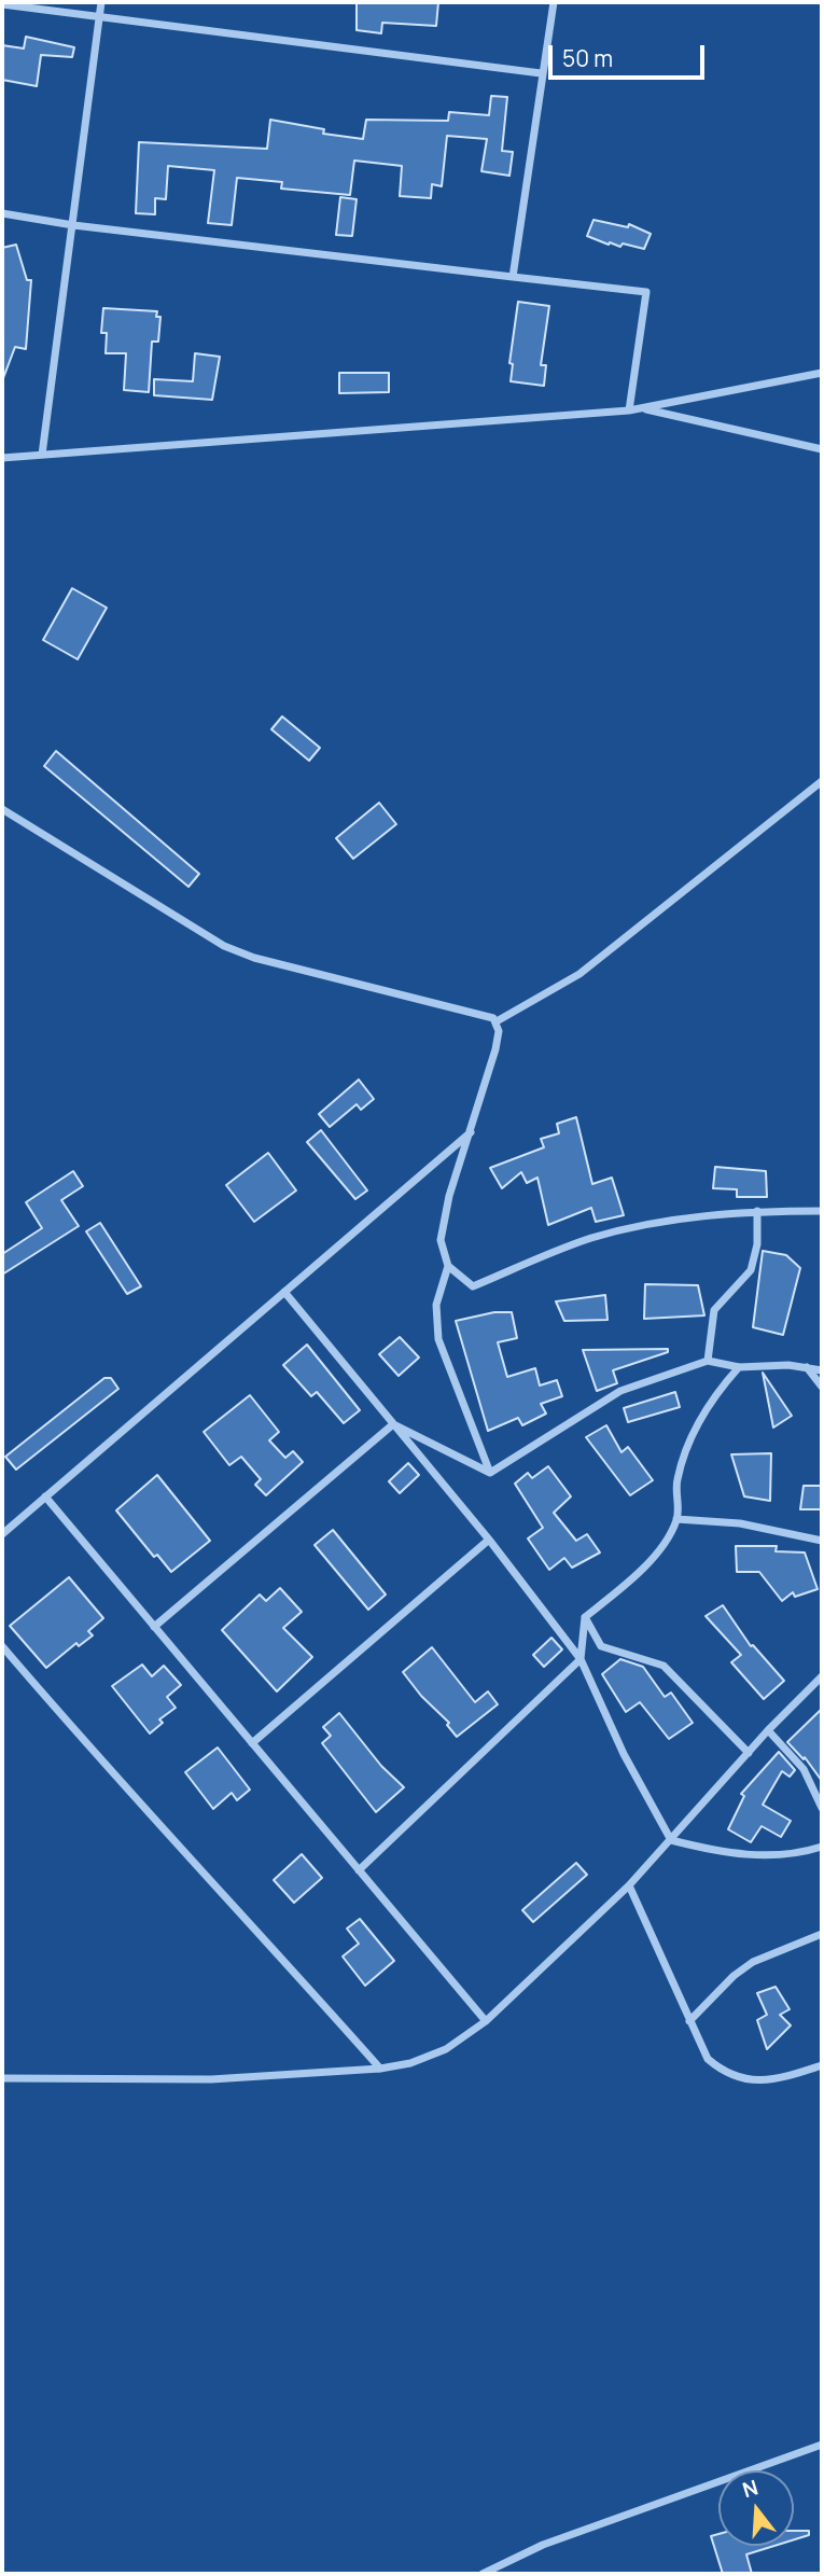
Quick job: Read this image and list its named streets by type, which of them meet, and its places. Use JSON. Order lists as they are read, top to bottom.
{
  "scale_bar": "50 m",
  "north": "top"
}
